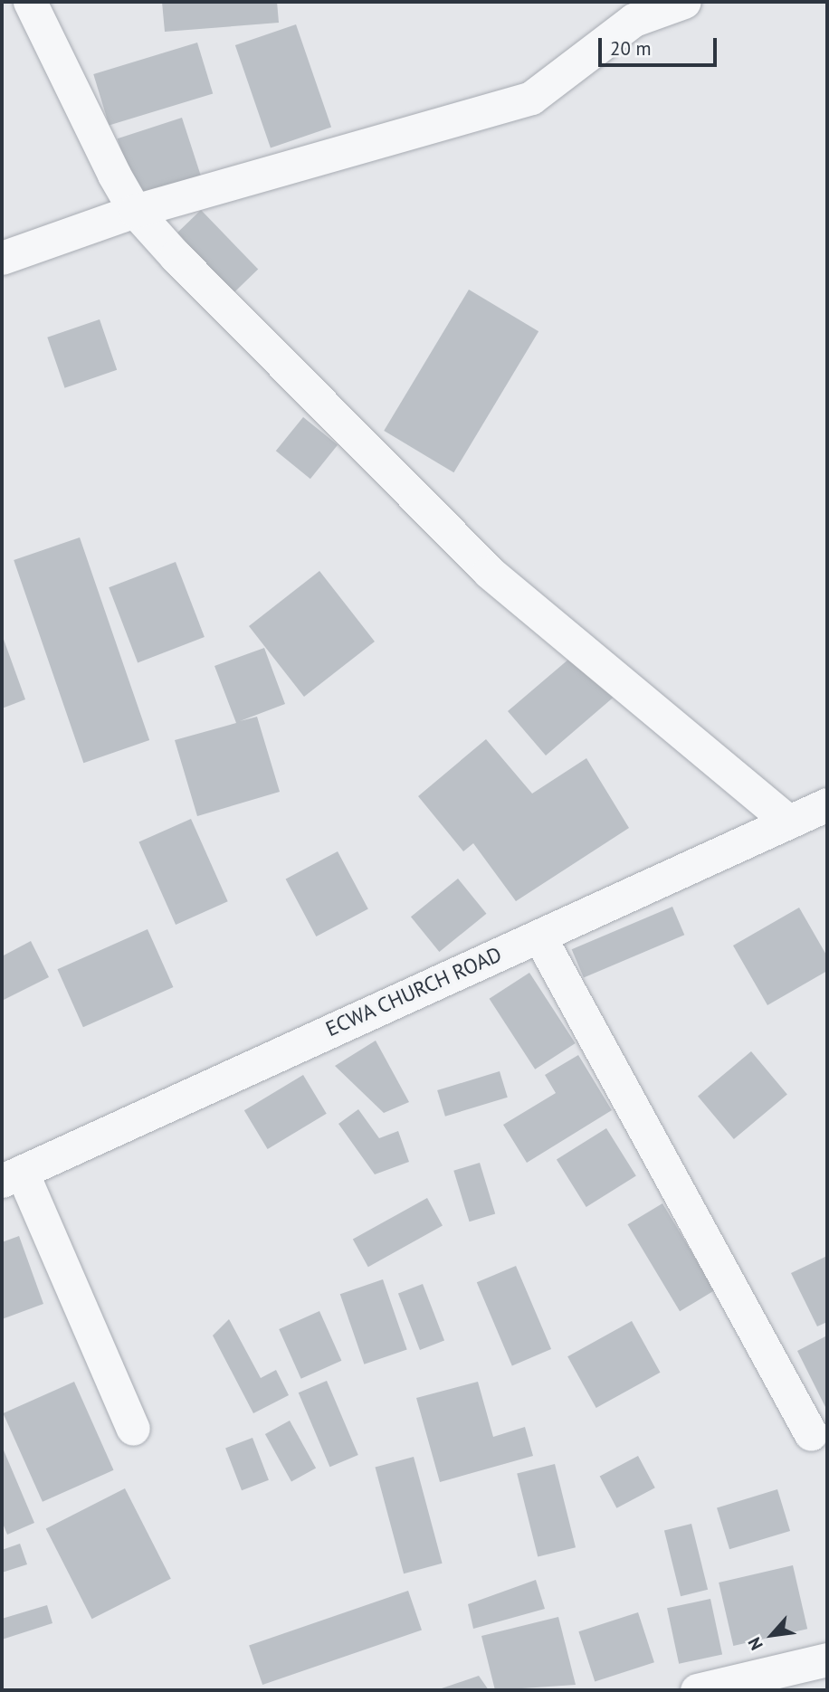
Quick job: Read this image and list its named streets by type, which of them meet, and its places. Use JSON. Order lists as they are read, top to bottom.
{
  "streets": {
    "street": ["ECWA CHURCH ROAD"]
  },
  "scale_bar": "20 m",
  "north": "bottom left"
}
